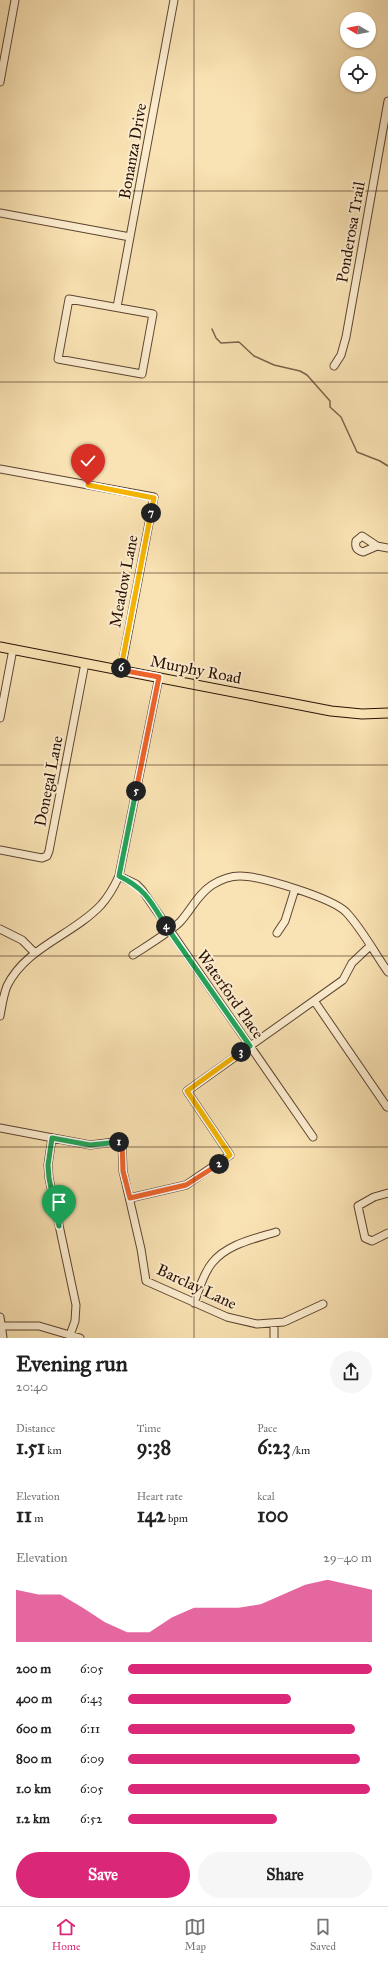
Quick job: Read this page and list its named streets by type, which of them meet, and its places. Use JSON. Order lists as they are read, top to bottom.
{
  "streets": {
    "main road": ["Murphy Road"],
    "street": [
      "Bonanza Drive",
      "Ponderosa Trail",
      "Meadow Lane",
      "Donegal Lane",
      "Waterford Place",
      "Barclay Lane"
    ]
  },
  "crossings": [
    ["Meadow Lane", "Murphy Road"],
    ["Murphy Road", "Donegal Lane"]
  ],
  "north": "left",
  "page": {
    "pins": [
      "7",
      "6",
      "5",
      "4",
      "3",
      "1",
      "2"
    ],
    "heading": ["Evening run", "20:40"],
    "stats": [
      ["Distance", "1.51 km"],
      ["Time", "9:38"],
      ["Pace", "6:23 /km"],
      ["Elevation", "11 m"],
      ["Heart rate", "142 bpm"],
      ["kcal", "100"]
    ],
    "chart": ["Elevation", "29–40 m"],
    "list": [
      {
        "name": "200 m",
        "note": "6:05"
      },
      {
        "name": "400 m",
        "note": "6:43"
      },
      {
        "name": "600 m",
        "note": "6:11"
      },
      {
        "name": "800 m",
        "note": "6:09"
      },
      {
        "name": "1.0 km",
        "note": "6:05"
      },
      {
        "name": "1.2 km",
        "note": "6:52"
      }
    ],
    "buttons": ["Save", "Share"],
    "tabs": ["Home", "Map", "Saved"]
  }
}
